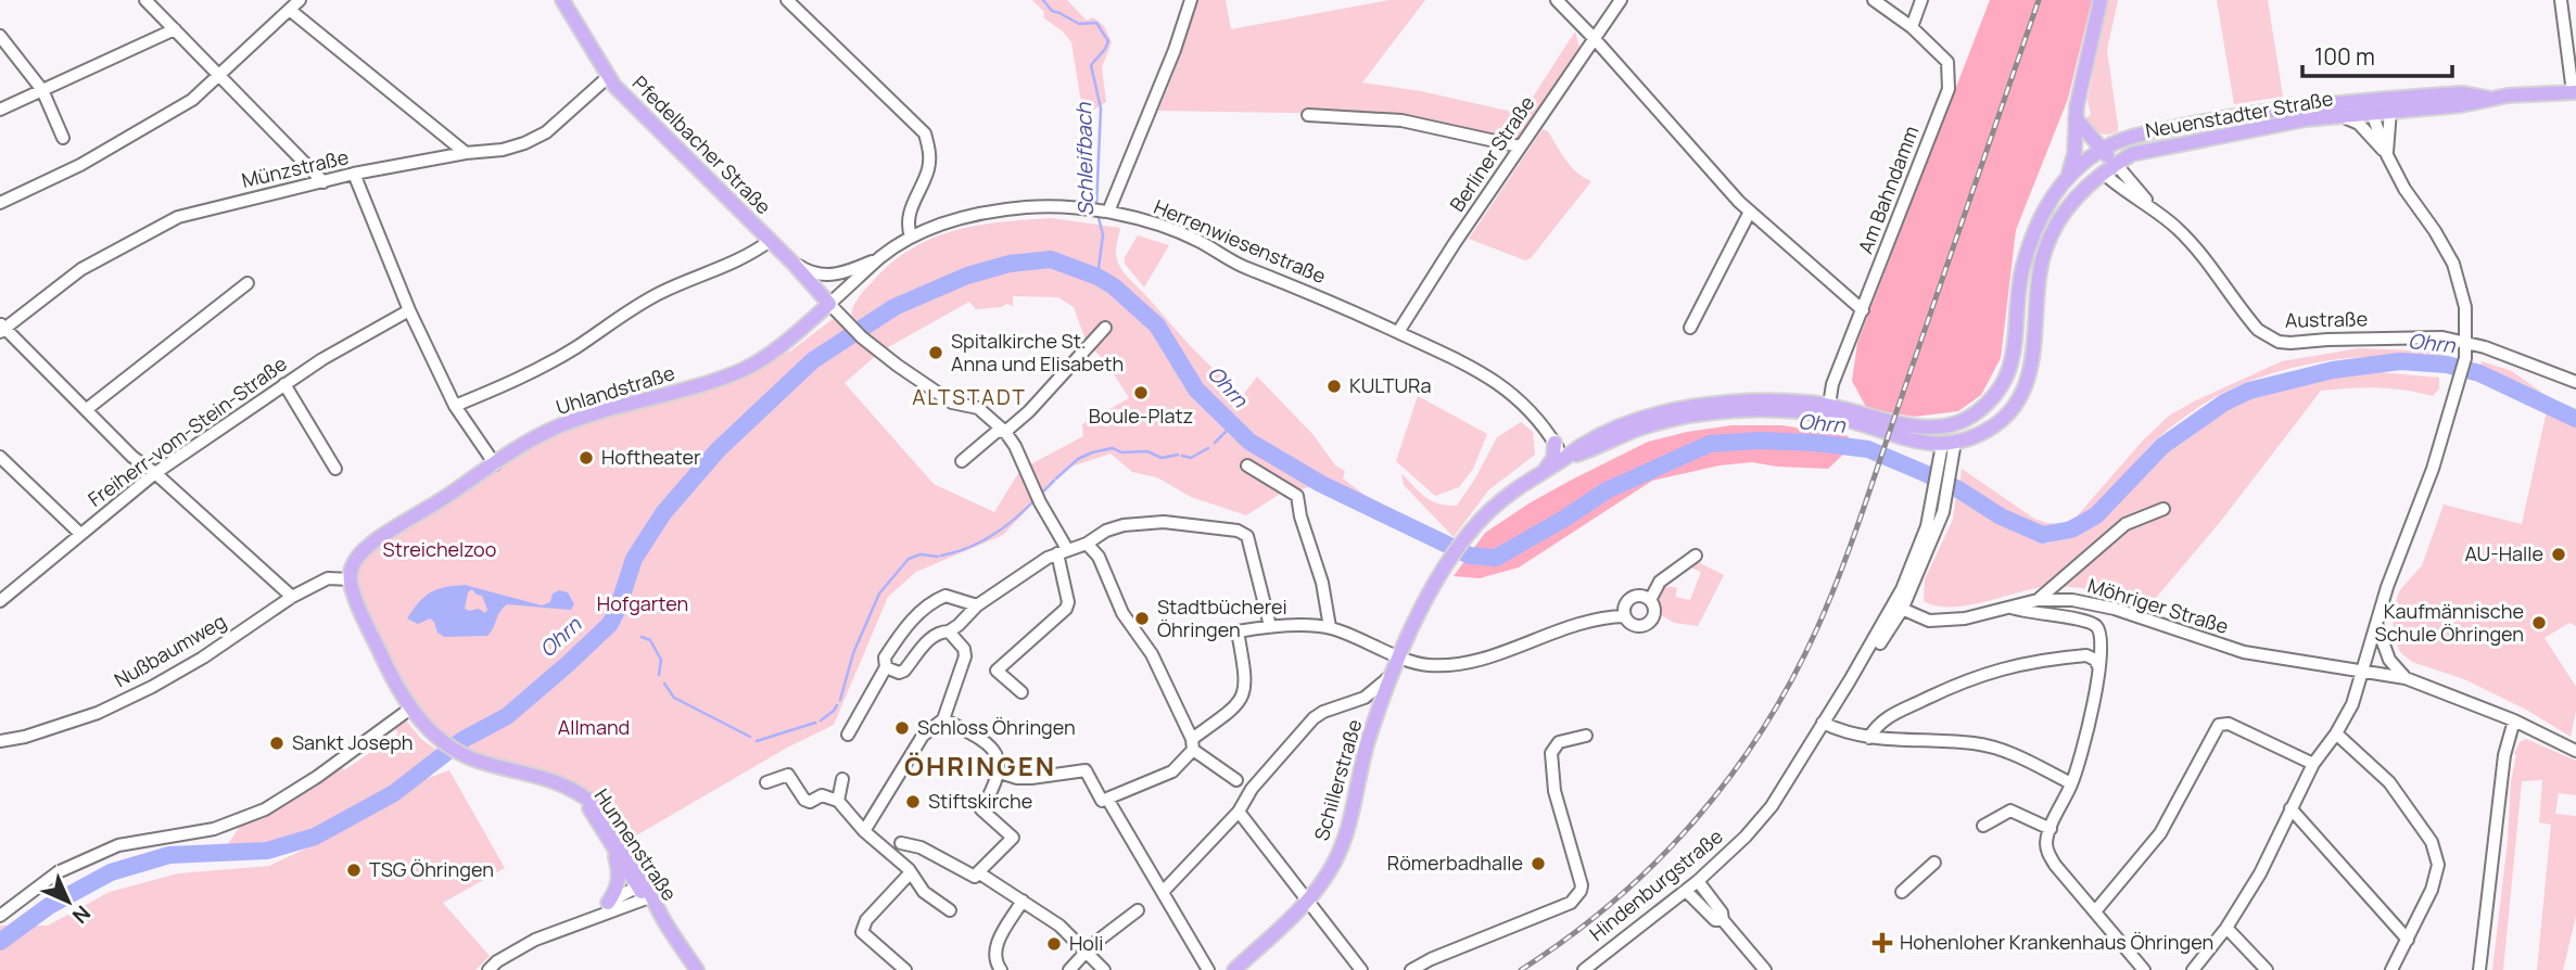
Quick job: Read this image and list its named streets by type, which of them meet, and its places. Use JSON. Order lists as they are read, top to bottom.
{
  "streets": {
    "main road": [
      "Neuenstadter Straße",
      "Pfedelbacher Straße",
      "Uhlandstraße",
      "Schillerstraße",
      "Hunnenstraße"
    ],
    "street": [
      "Berliner Straße",
      "Münzstraße",
      "Am Bahndamm",
      "Herrenwiesenstraße",
      "Austraße",
      "Freiherr-vom-Stein-Straße",
      "Möhriger Straße",
      "Nußbaumweg",
      "Hindenburgstraße"
    ]
  },
  "crossings": [
    ["Neuenstadter Straße", "Austraße"],
    ["Neuenstadter Straße", "Hindenburgstraße"],
    ["Pfedelbacher Straße", "Münzstraße"],
    ["Pfedelbacher Straße", "Herrenwiesenstraße"],
    ["Pfedelbacher Straße", "Uhlandstraße"],
    ["Berliner Straße", "Herrenwiesenstraße"],
    ["Herrenwiesenstraße", "Uhlandstraße"],
    ["Herrenwiesenstraße", "Schillerstraße"],
    ["Uhlandstraße", "Nußbaumweg"],
    ["Uhlandstraße", "Hunnenstraße"],
    ["Möhriger Straße", "Hindenburgstraße"],
    ["Nußbaumweg", "Hunnenstraße"]
  ],
  "districts": ["ALTSTADT", "ÖHRINGEN"],
  "water": ["Schleifbach", "Ohrn"],
  "parks": ["Streichelzoo", "Hofgarten", "Allmand"],
  "places": {
    "other": [
      "Spitalkirche St. Anna und Elisabeth",
      "KULTURa",
      "Boule-Platz",
      "Hoftheater",
      "AU-Halle",
      "Stadtbücherei Öhringen",
      "Kaufmännische Schule Öhringen",
      "Schloss Öhringen",
      "Sankt Joseph",
      "Stiftskirche",
      "Römerbadhalle",
      "TSG Öhringen",
      "Holi"
    ],
    "health": ["Hohenloher Krankenhaus Öhringen"]
  },
  "scale_bar": "100 m",
  "north": "bottom right"
}
